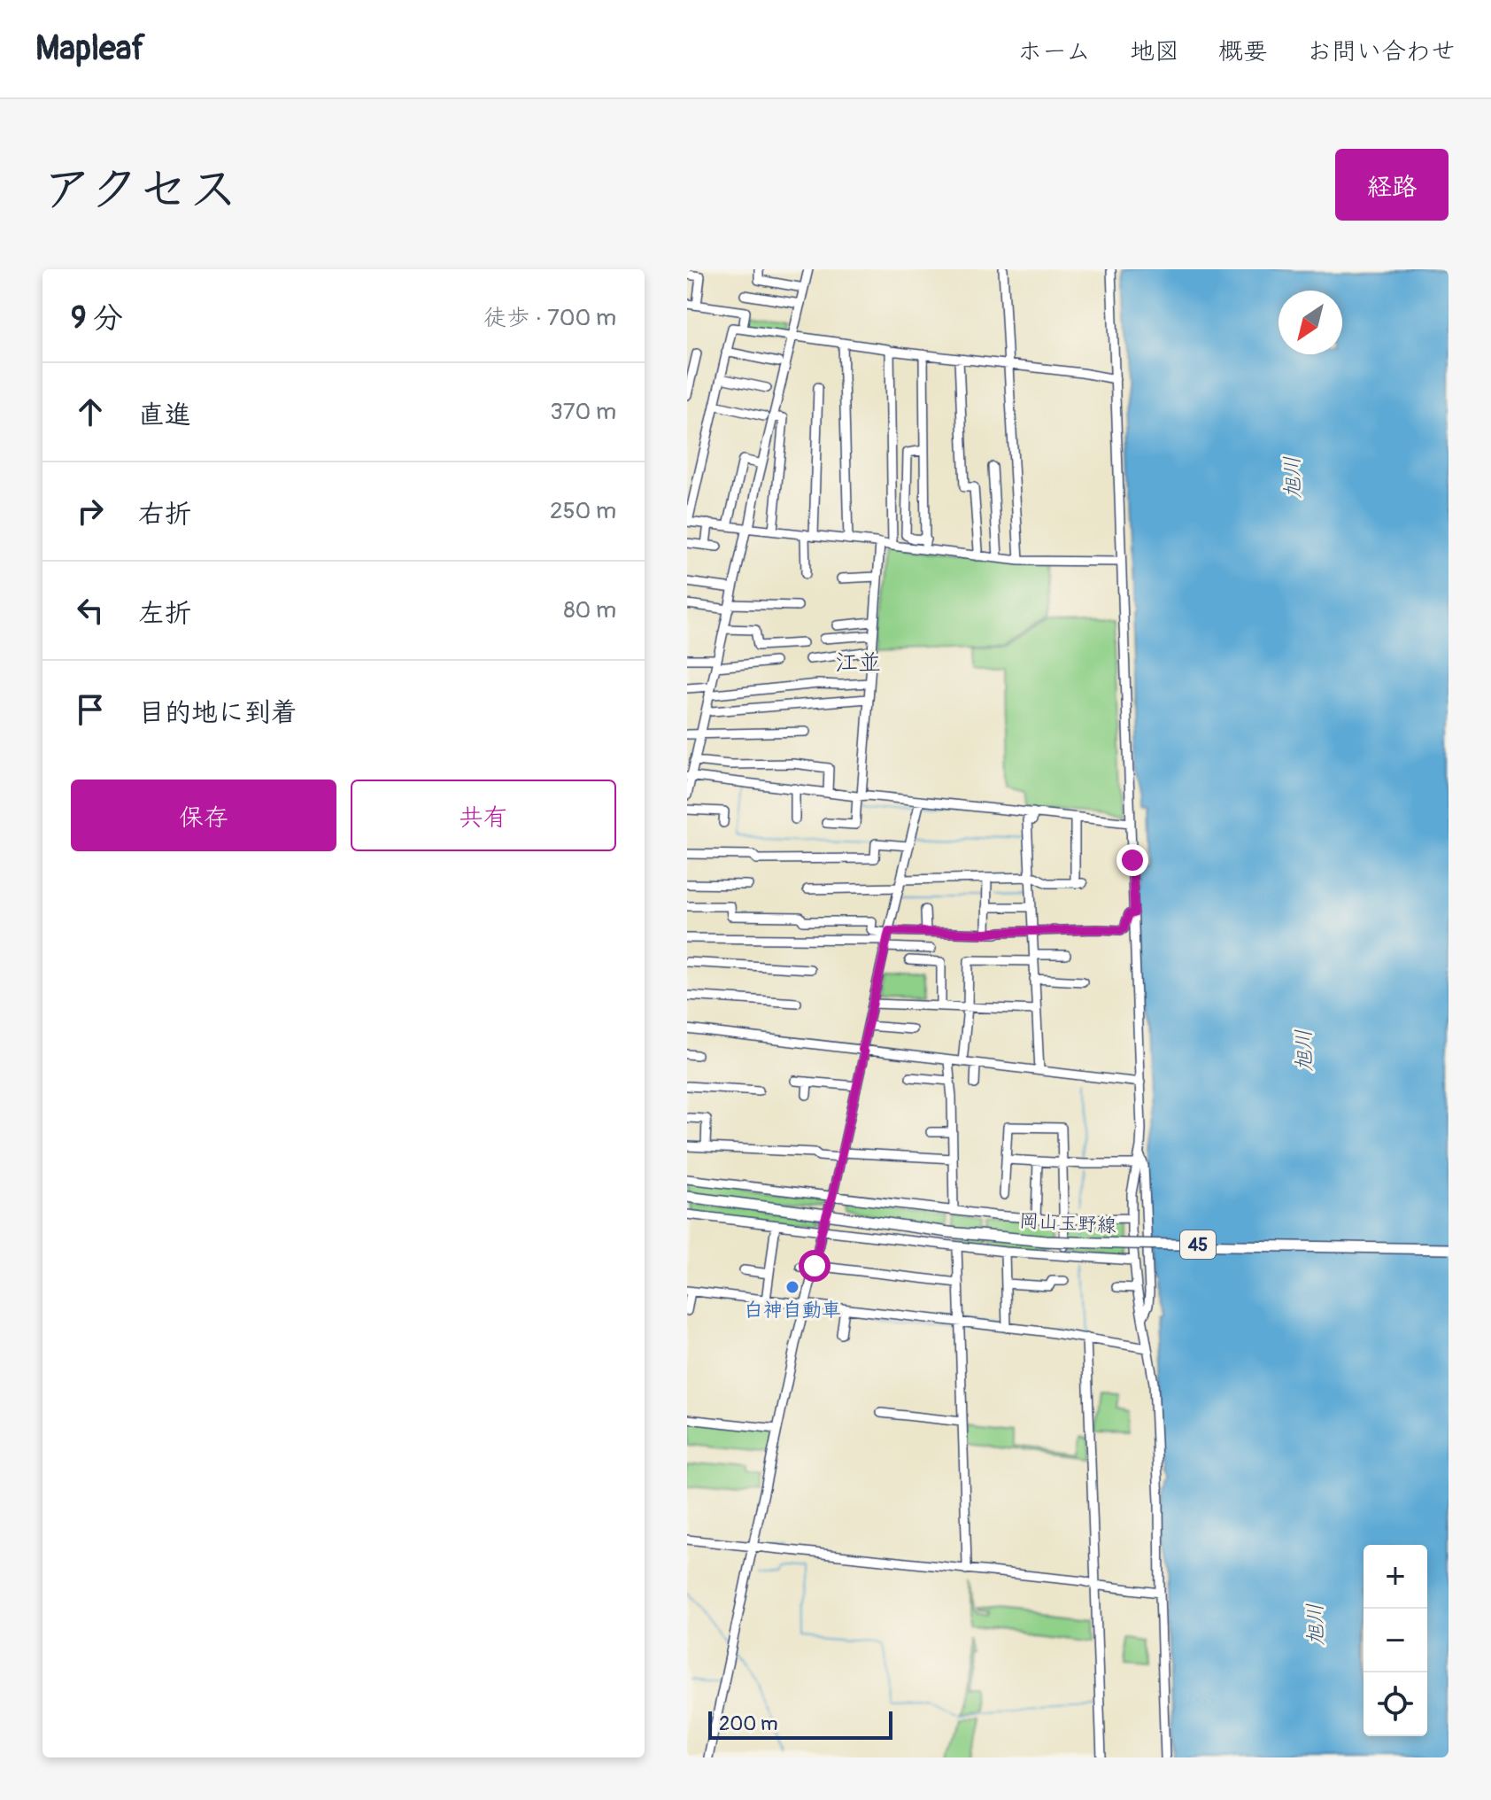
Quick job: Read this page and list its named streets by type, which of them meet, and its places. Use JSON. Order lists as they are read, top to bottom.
{
  "streets": {
    "main road": ["岡山玉野線", "45"]
  },
  "districts": ["江並"],
  "water": ["旭川"],
  "places": ["白神自動車"],
  "scale_bar": "200 m",
  "north": "bottom left",
  "page": {
    "header": "Mapleaf",
    "nav": [
      "ホーム",
      "地図",
      "概要",
      "お問い合わせ"
    ],
    "title": "アクセス",
    "buttons": [
      "経路",
      ["保存", "共有"]
    ],
    "heading": ["9 分", "徒歩 · 700 m"],
    "list": [
      ["直進", "370 m"],
      ["右折", "250 m"],
      ["左折", "80 m"],
      "目的地に到着"
    ],
    "map_buttons": ["+", "−"],
    "scale": "200 m"
  }
}
